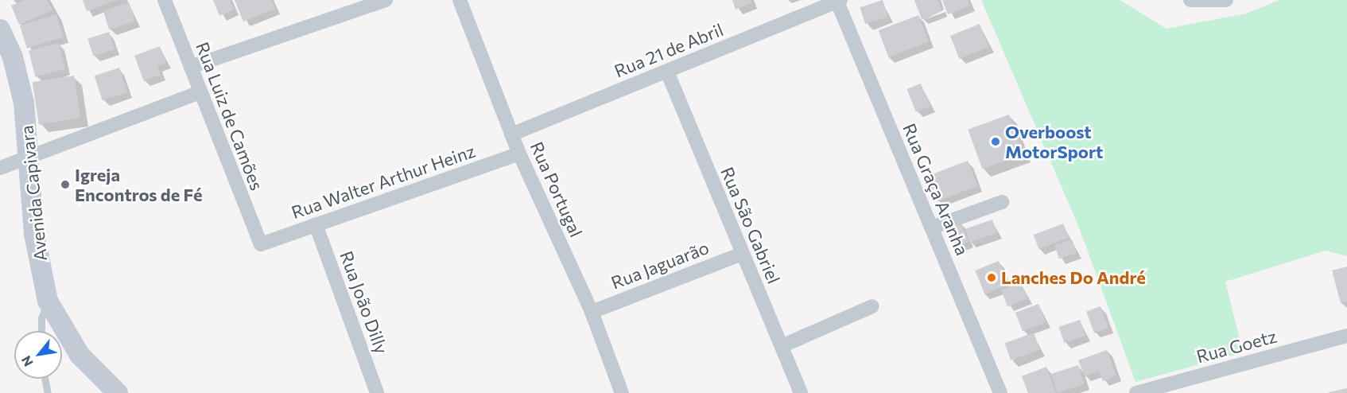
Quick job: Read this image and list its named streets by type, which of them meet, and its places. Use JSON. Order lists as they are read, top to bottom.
{
  "streets": {
    "main road": ["Avenida Capivara"],
    "street": [
      "Rua 21 de Abril",
      "Rua Luiz de Camões",
      "Rua Walter Arthur Heinz",
      "Rua Portugal",
      "Rua Graça Aranha",
      "Rua São Gabriel",
      "Rua Jaguarão",
      "Rua João Dilly",
      "Rua Goetz"
    ]
  },
  "crossings": [
    ["Rua 21 de Abril", "Rua Portugal"],
    ["Rua 21 de Abril", "Rua Graça Aranha"],
    ["Rua 21 de Abril", "Rua São Gabriel"],
    ["Rua Luiz de Camões", "Rua Walter Arthur Heinz"],
    ["Rua Walter Arthur Heinz", "Rua Portugal"],
    ["Rua Walter Arthur Heinz", "Rua João Dilly"],
    ["Rua Portugal", "Rua Jaguarão"],
    ["Rua São Gabriel", "Rua Jaguarão"]
  ],
  "places": ["Overboost MotorSport", "Igreja Encontros de Fé", "Lanches Do André"],
  "north": "bottom left"
}
